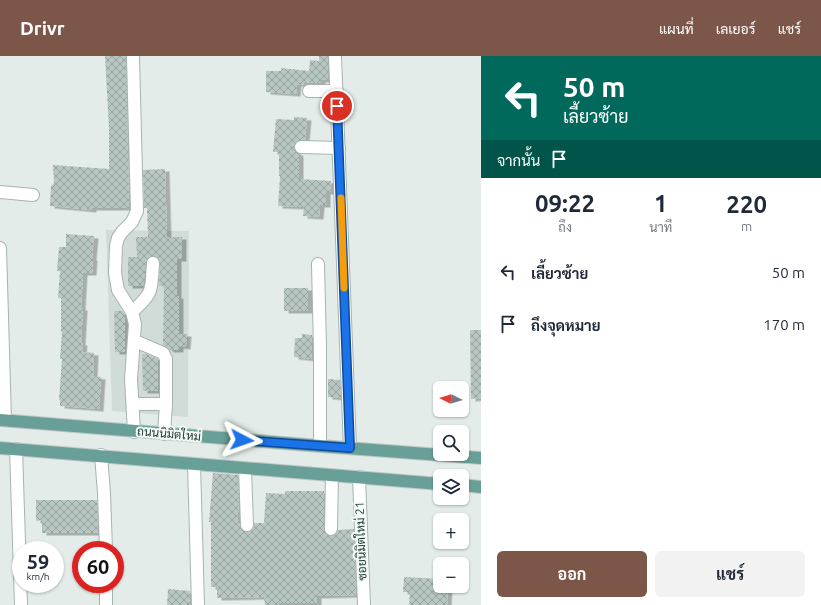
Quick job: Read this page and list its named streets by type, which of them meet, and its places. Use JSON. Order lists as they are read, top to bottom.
{
  "streets": {
    "main road": ["ถนนนิมิตใหม่"],
    "street": ["ซอยนิมิตใหม่ 21"]
  },
  "north": "left",
  "page": {
    "header": "Drivr",
    "nav": ["แผนที่", "เลเยอร์", "แชร์"],
    "turn": ["50 m", "เลี้ยวซ้าย"],
    "then": "จากนั้น",
    "eta": [
      "09:22",
      "ถึง",
      "1",
      "นาที",
      "220",
      "m"
    ],
    "list": [
      {
        "name": "เลี้ยวซ้าย",
        "value": "50 m"
      },
      {
        "name": "ถึงจุดหมาย",
        "value": "170 m"
      }
    ],
    "map_buttons": ["+", "−"],
    "speed": "59 km/h",
    "limit": "60",
    "buttons": ["ออก", "แชร์"]
  }
}
